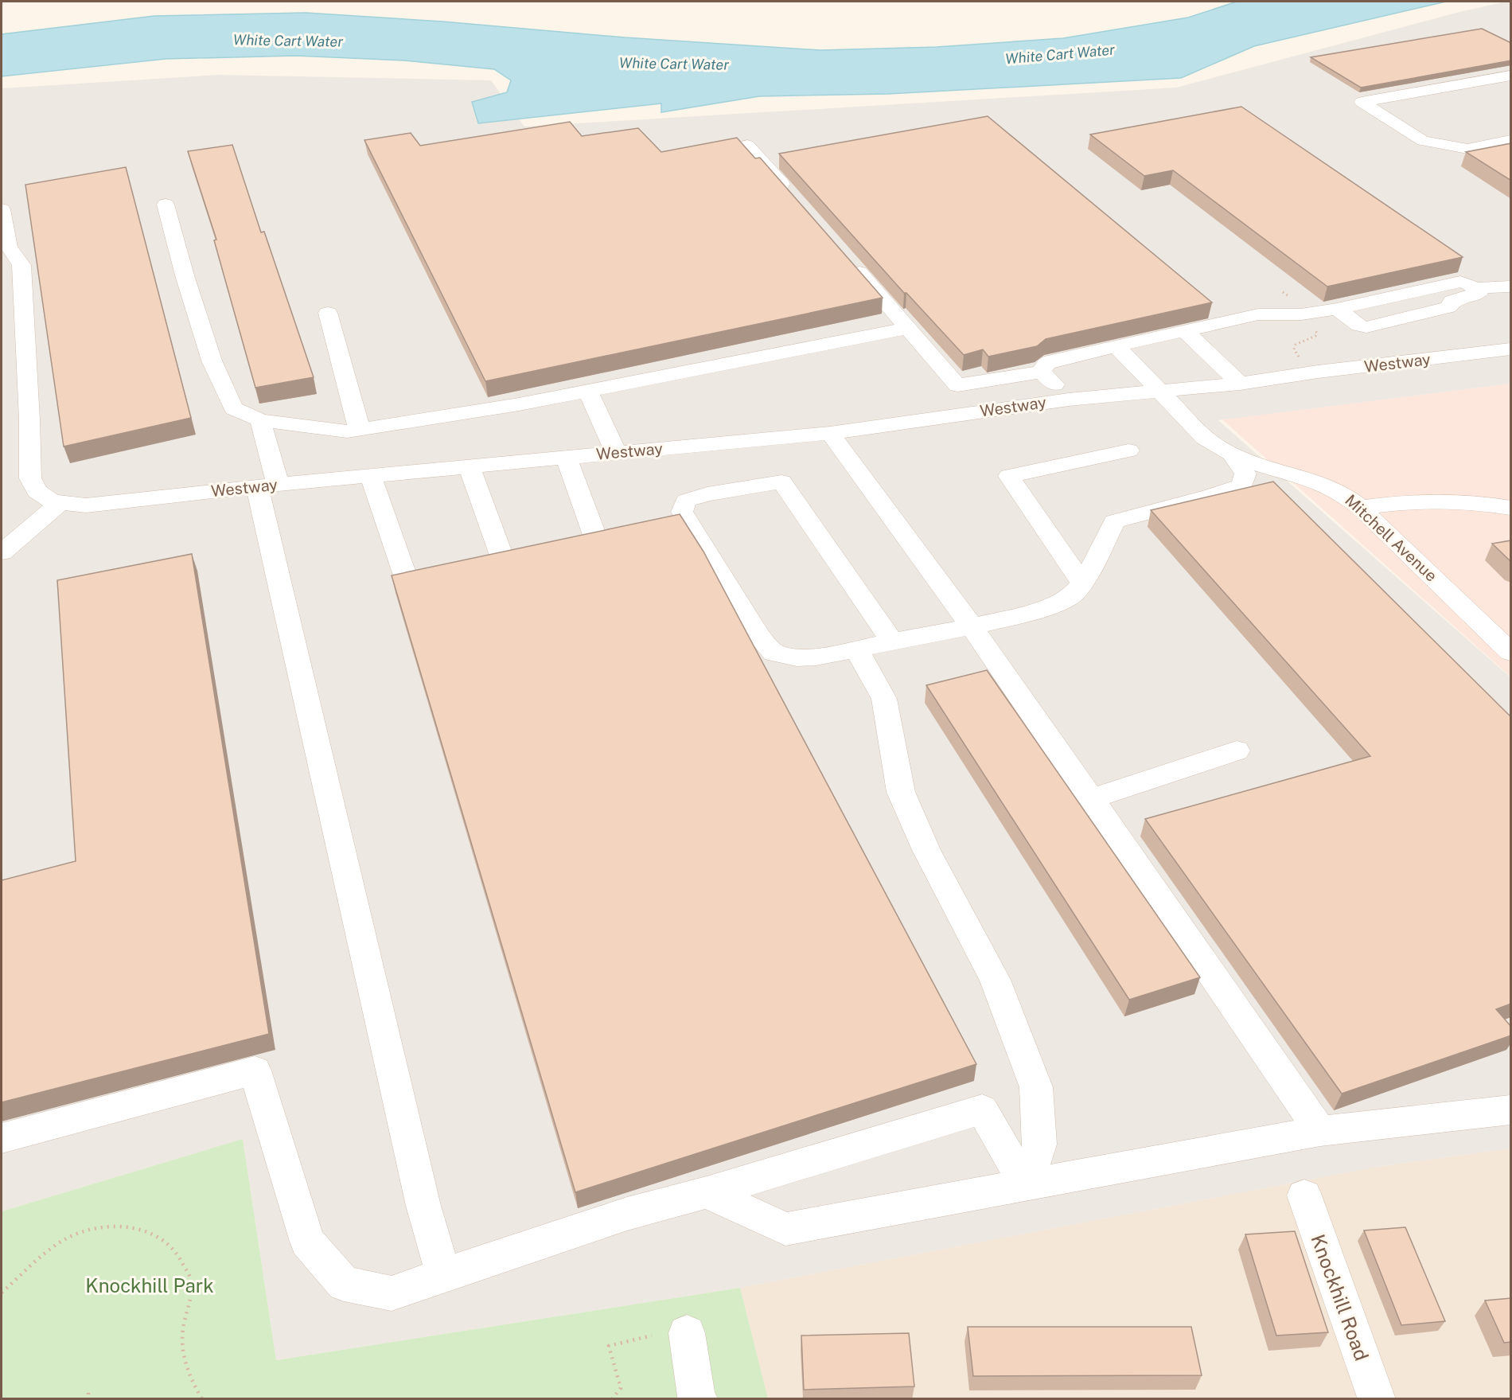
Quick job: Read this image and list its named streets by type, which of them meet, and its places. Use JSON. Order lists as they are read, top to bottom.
{
  "streets": {
    "street": ["Westway", "Mitchell Avenue", "Knockhill Road"]
  },
  "crossings": [
    ["Westway", "Mitchell Avenue"]
  ],
  "water": ["White Cart Water"],
  "parks": ["Knockhill Park"]
}
